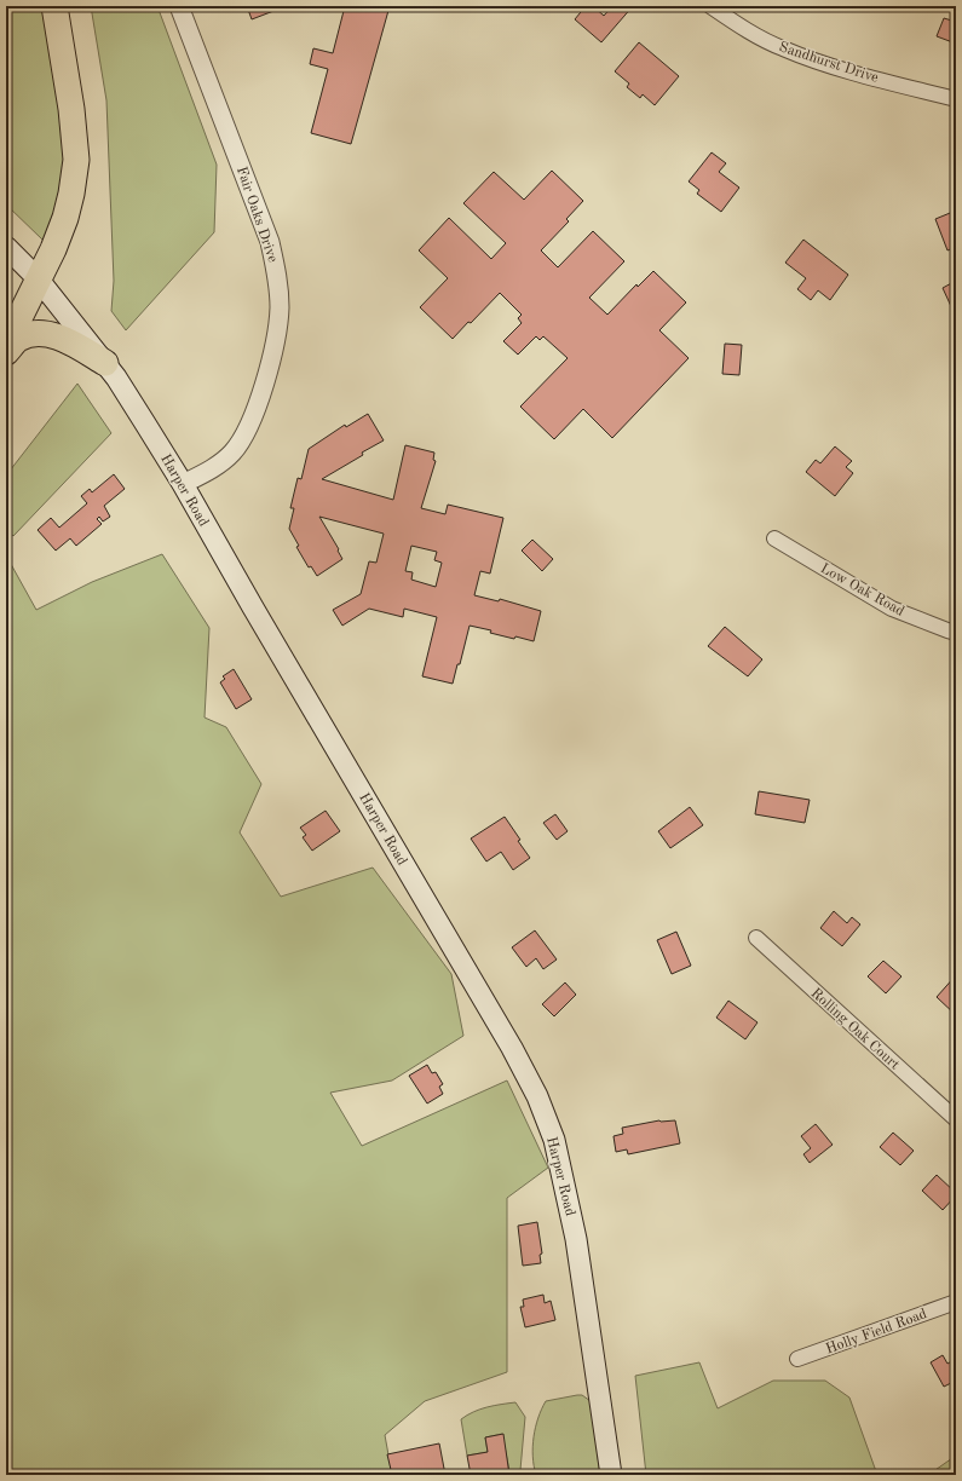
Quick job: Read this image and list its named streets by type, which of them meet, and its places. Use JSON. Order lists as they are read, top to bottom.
{
  "streets": {
    "main road": ["Harper Road"],
    "street": [
      "Sandhurst Drive",
      "Fair Oaks Drive",
      "Low Oak Road",
      "Rolling Oak Court",
      "Holly Field Road"
    ]
  },
  "crossings": [
    ["Fair Oaks Drive", "Harper Road"]
  ]
}
